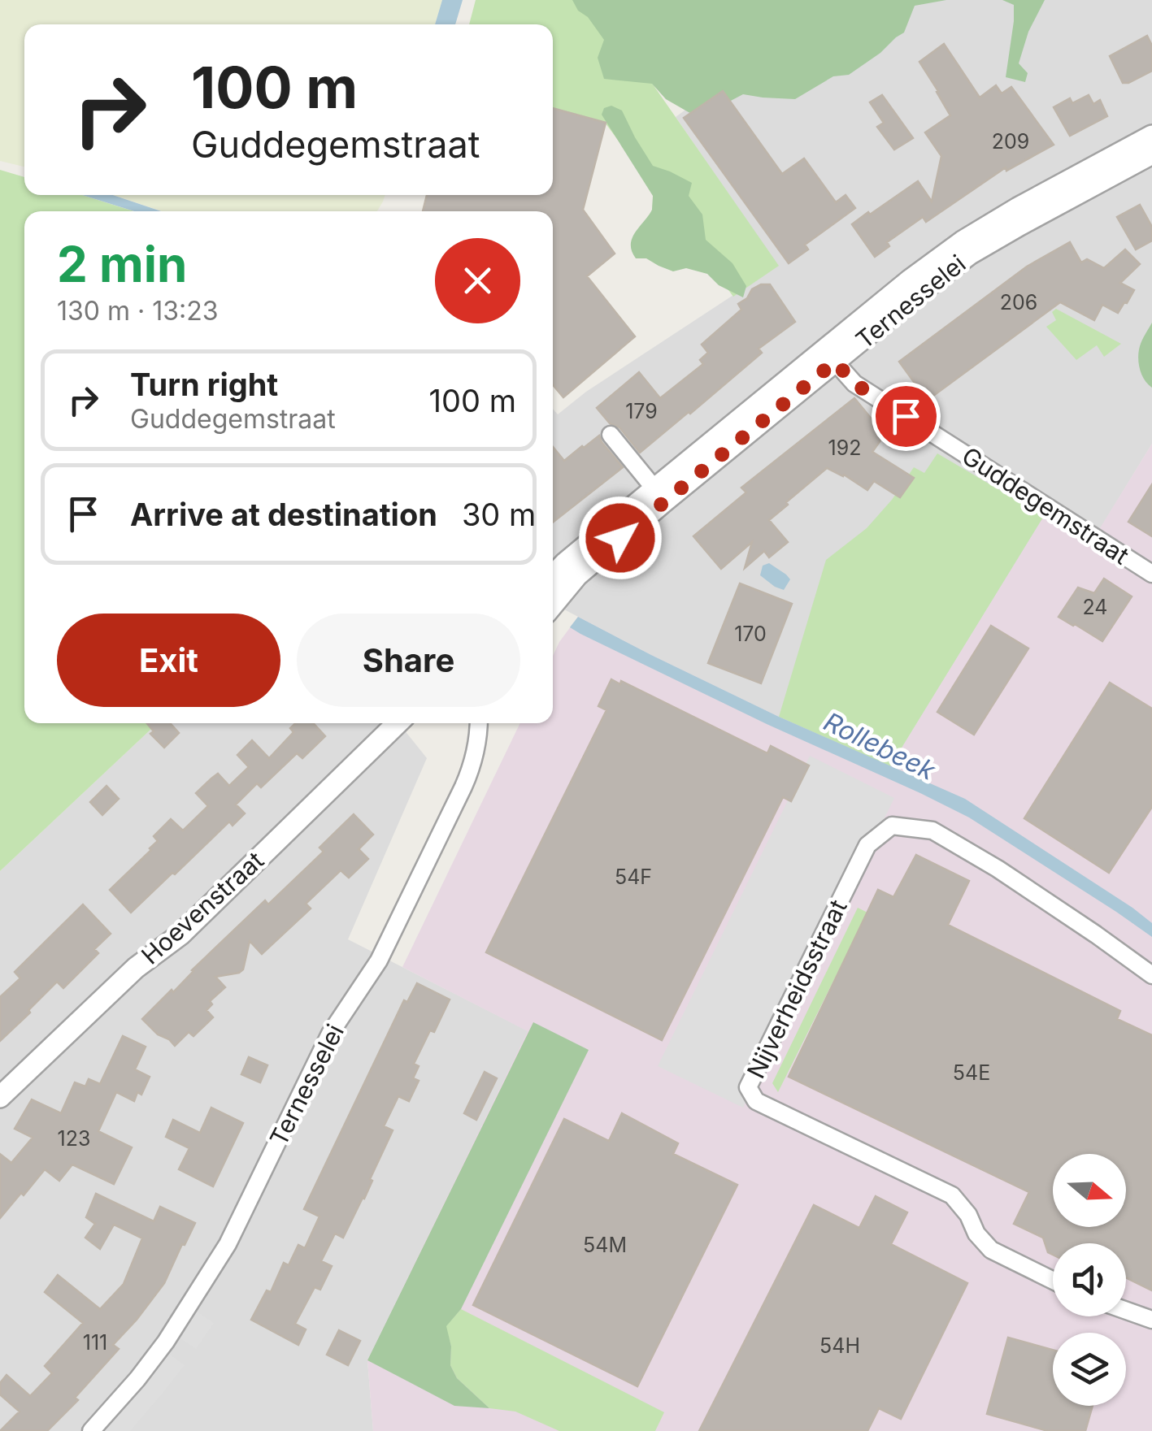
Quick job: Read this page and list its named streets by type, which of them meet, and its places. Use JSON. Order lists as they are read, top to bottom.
{
  "streets": {
    "street": [
      "Ternesselei",
      "Guddegemstraat",
      "Hoevenstraat",
      "Nijverheidsstraat"
    ]
  },
  "crossings": [
    ["Ternesselei", "Guddegemstraat"]
  ],
  "water": ["Rollebeek"],
  "house_numbers": [
    "209",
    "206",
    "179",
    "192",
    "24",
    "170",
    "54F",
    "54E",
    "123",
    "54M",
    "111",
    "54H"
  ],
  "north": "right",
  "page": {
    "turn": ["100 m", "Guddegemstraat"],
    "heading": ["2 min", "130 m · 13:23"],
    "list": [
      {
        "name": "Turn right",
        "note": "Guddegemstraat",
        "value": "100 m"
      },
      {
        "name": "Arrive at destination",
        "value": "30 m"
      }
    ],
    "buttons": ["Exit", "Share"]
  }
}
